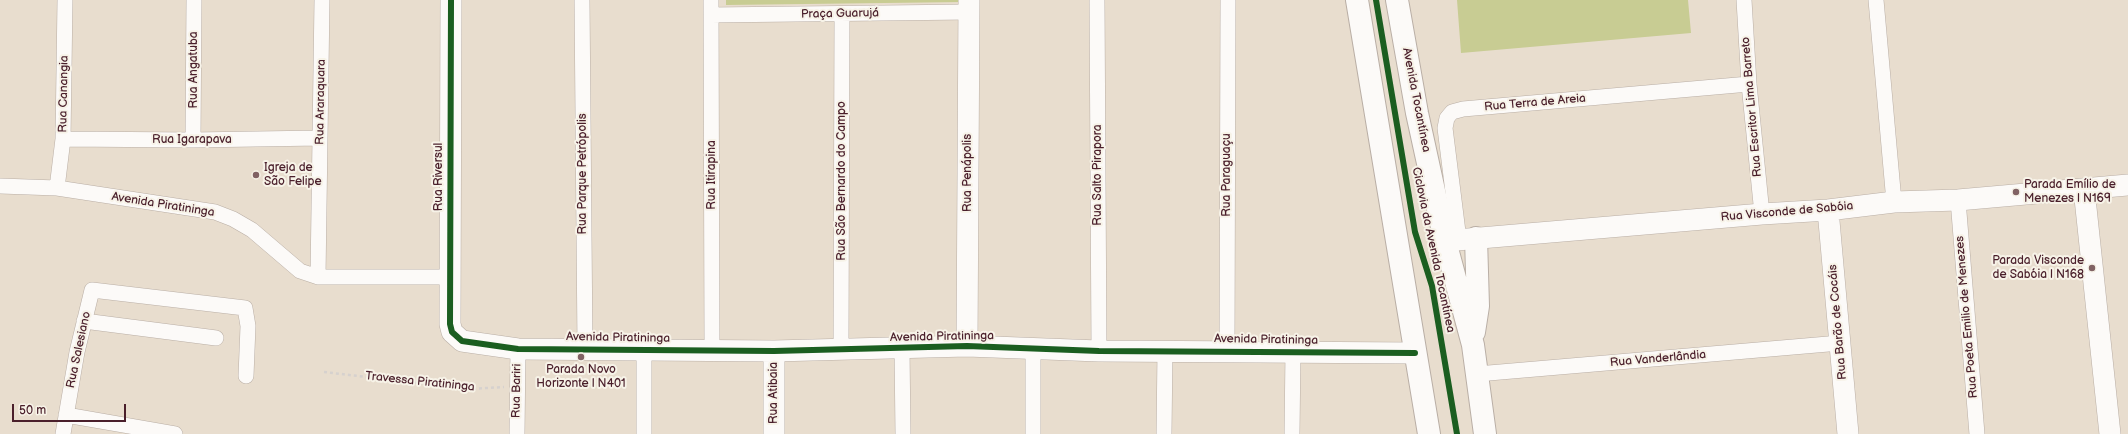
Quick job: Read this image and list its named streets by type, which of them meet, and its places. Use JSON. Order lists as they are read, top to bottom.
{
  "streets": {
    "main road": ["Avenida Tocantínea"],
    "street": [
      "Praça Guarujá",
      "Rua Angatuba",
      "Rua Canangia",
      "Rua Araraquara",
      "Rua Terra de Areia",
      "Rua Escritor Lima Barreto",
      "Rua Igarapava",
      "Rua Penápolis",
      "Rua Parque Petrópolis",
      "Rua Itirapina",
      "Rua Salto Pirapora",
      "Rua Paraguaçu",
      "Rua Riversul",
      "Rua São Bernardo do Campo",
      "Avenida Piratininga",
      "Rua Visconde de Sabóia",
      "Rua Poeta Emilio de Menezes",
      "Rua Barão de Cocáis",
      "Rua Salesiano",
      "Rua Vanderlândia",
      "Rua Bariri",
      "Rua Atibaia"
    ],
    "path": ["Travessa Piratininga"],
    "cycle path": ["Ciclovia da Avenida Tocantínea"]
  },
  "crossings": [
    ["Praça Guarujá", "Rua Penápolis"],
    ["Praça Guarujá", "Rua Itirapina"],
    ["Praça Guarujá", "Rua São Bernardo do Campo"],
    ["Rua Angatuba", "Rua Igarapava"],
    ["Rua Canangia", "Rua Igarapava"],
    ["Rua Canangia", "Avenida Piratininga"],
    ["Avenida Tocantínea", "Rua Terra de Areia"],
    ["Avenida Tocantínea", "Rua Visconde de Sabóia"],
    ["Avenida Tocantínea", "Rua Vanderlândia"],
    ["Rua Araraquara", "Rua Igarapava"],
    ["Rua Araraquara", "Avenida Piratininga"],
    ["Rua Terra de Areia", "Rua Escritor Lima Barreto"],
    ["Rua Terra de Areia", "Rua Visconde de Sabóia"],
    ["Rua Escritor Lima Barreto", "Rua Visconde de Sabóia"],
    ["Rua Penápolis", "Avenida Piratininga"],
    ["Rua Parque Petrópolis", "Avenida Piratininga"],
    ["Rua Itirapina", "Avenida Piratininga"],
    ["Rua Salto Pirapora", "Avenida Piratininga"],
    ["Rua Paraguaçu", "Avenida Piratininga"],
    ["Rua Riversul", "Avenida Piratininga"],
    ["Rua São Bernardo do Campo", "Avenida Piratininga"],
    ["Avenida Piratininga", "Rua Bariri"],
    ["Avenida Piratininga", "Rua Atibaia"],
    ["Rua Visconde de Sabóia", "Rua Poeta Emilio de Menezes"],
    ["Rua Visconde de Sabóia", "Rua Barão de Cocáis"],
    ["Rua Barão de Cocáis", "Rua Vanderlândia"],
    ["Travessa Piratininga", "Rua Bariri"]
  ],
  "places": [
    "Igreja de São Felipe",
    "Parada Emílio de Menezes | N169",
    "Parada Visconde de Sabóia | N168",
    "Parada Novo Horizonte | N401"
  ],
  "scale_bar": "50 m"
}
